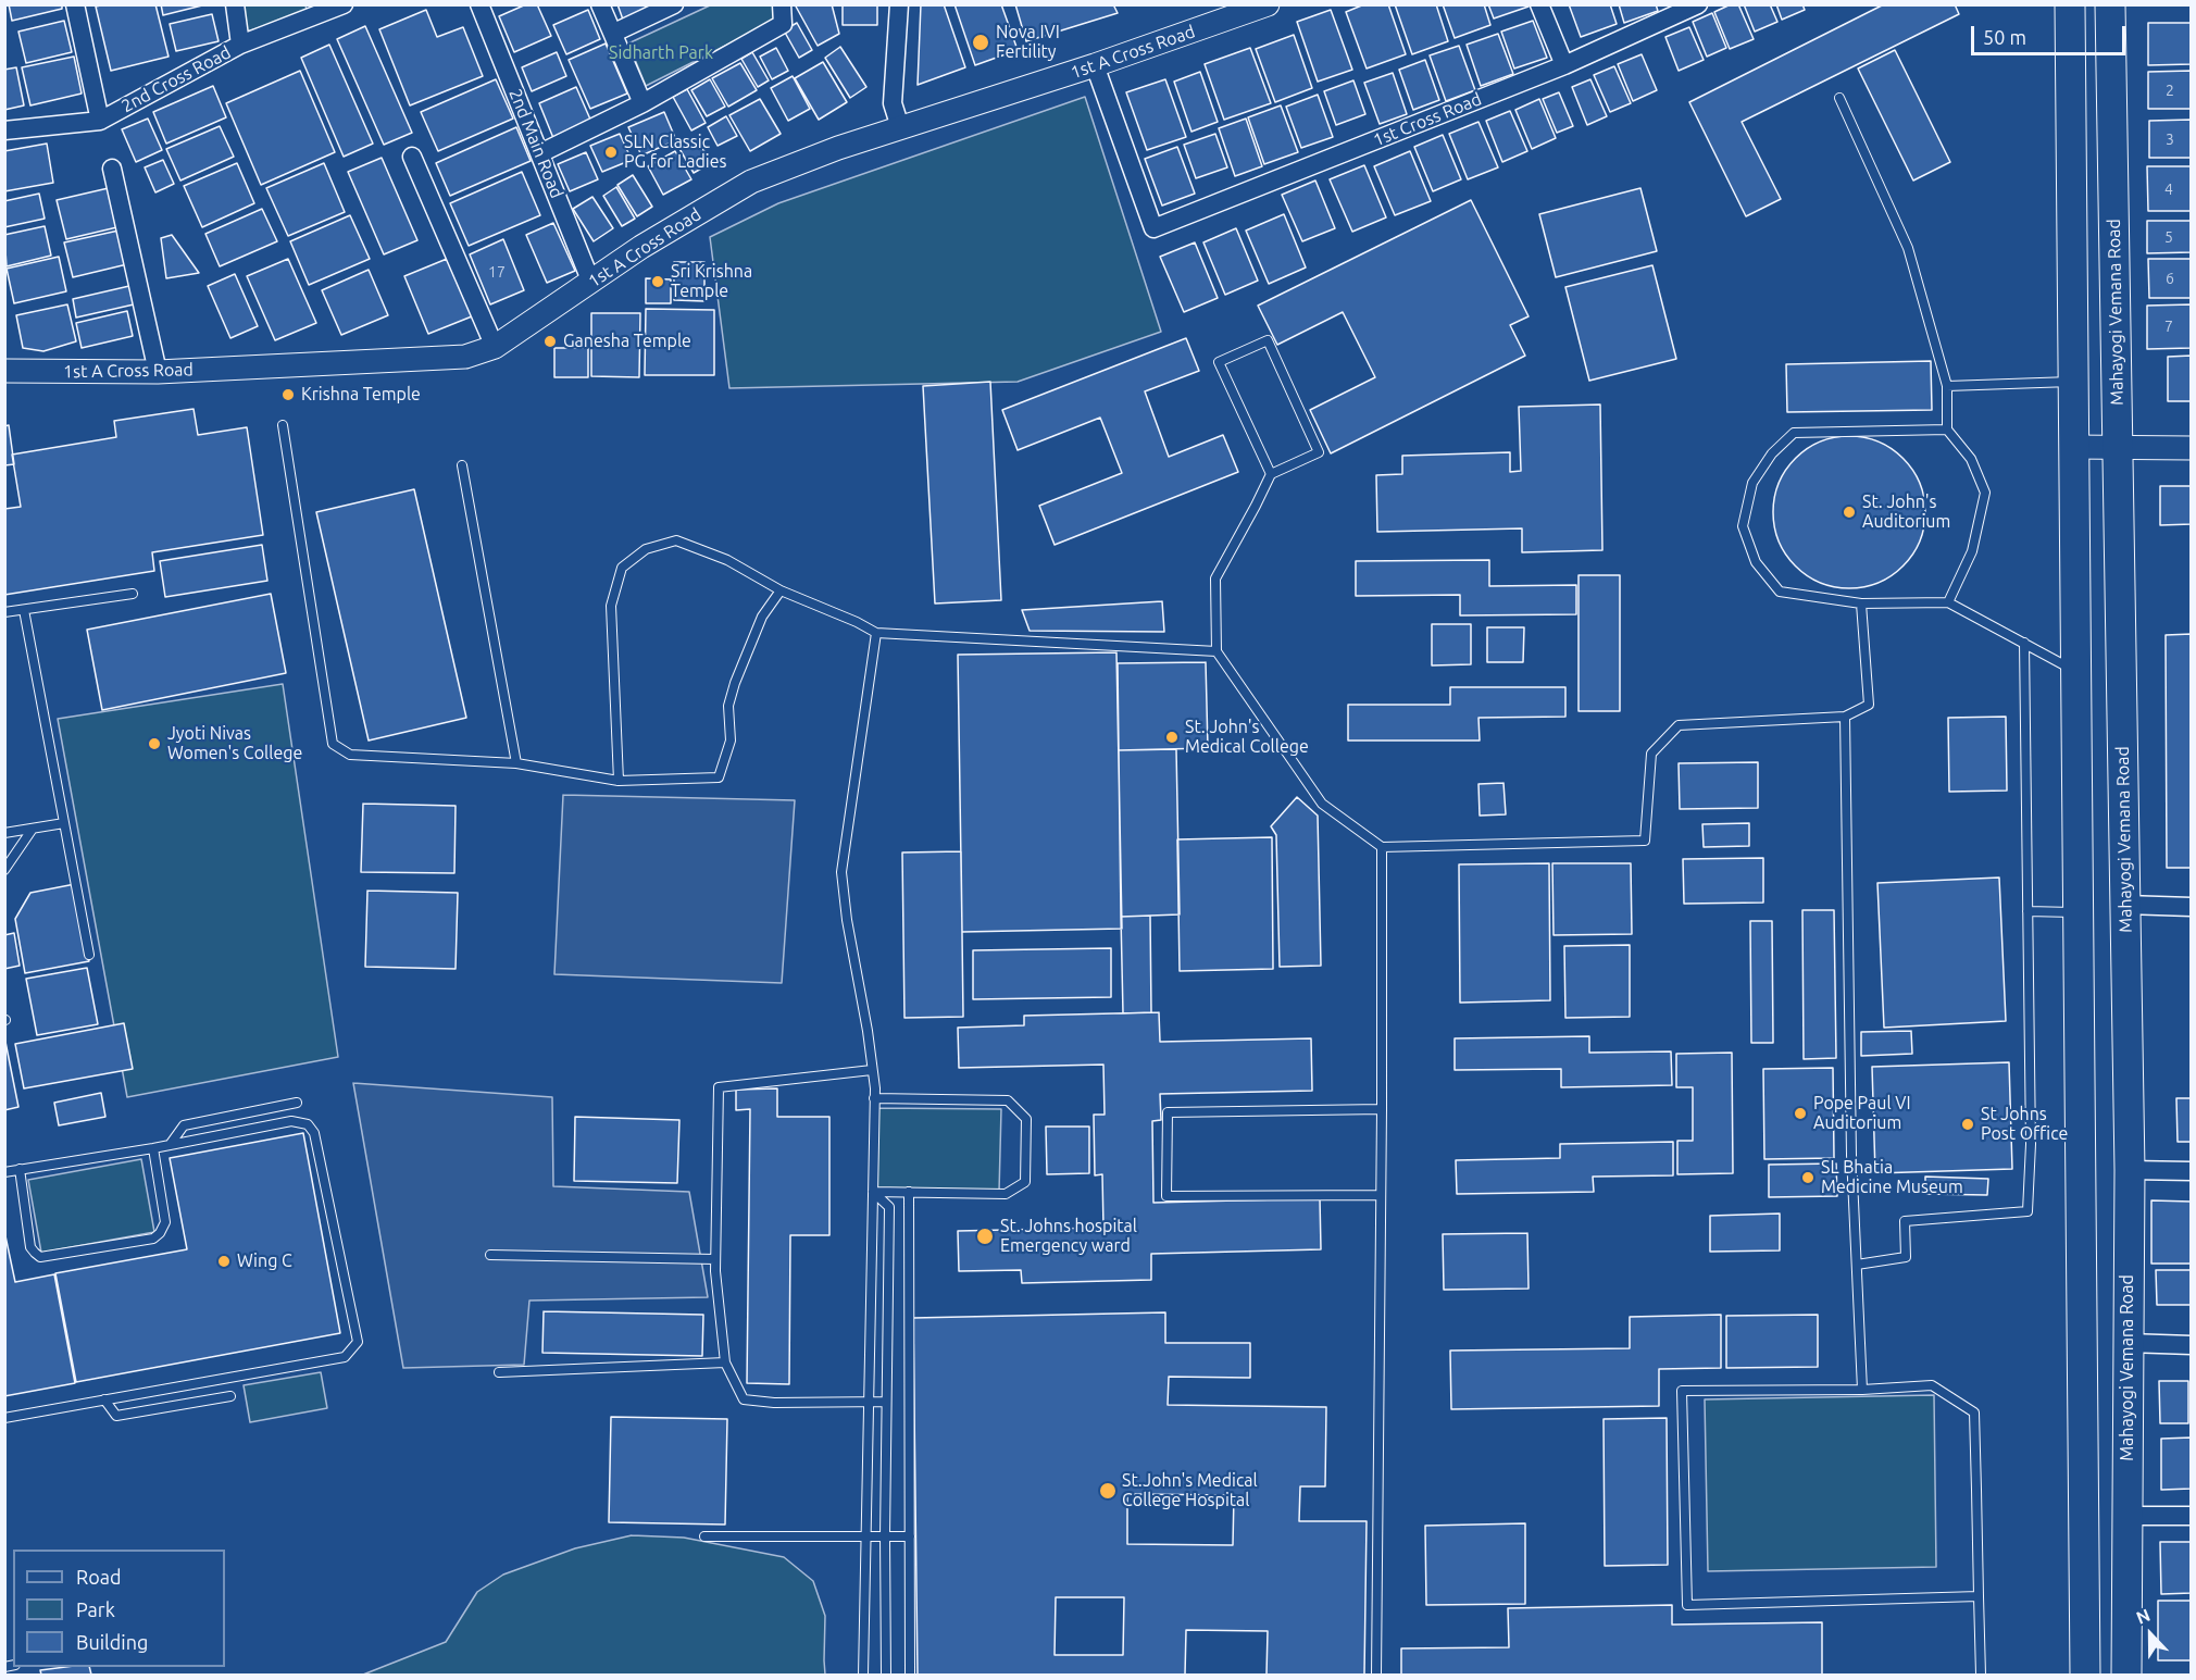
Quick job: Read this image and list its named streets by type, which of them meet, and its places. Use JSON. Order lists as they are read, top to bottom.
{
  "streets": {
    "main road": ["Mahayogi Vemana Road"],
    "street": [
      "1st A Cross Road",
      "2nd Cross Road",
      "1st Cross Road",
      "2nd Main Road"
    ]
  },
  "crossings": [
    ["1st A Cross Road", "1st Cross Road"],
    ["1st A Cross Road", "2nd Main Road"]
  ],
  "parks": ["Sidharth Park"],
  "places": [
    "Nova IVI Fertility",
    "SLN Classic PG for Ladies",
    "Sri Krishna Temple",
    "Ganesha Temple",
    "Krishna Temple",
    "St. John's Auditorium",
    "St. John's Medical College",
    "Jyoti Nivas Women's College",
    "Pope Paul VI Auditorium",
    "St Johns Post Office",
    "SL Bhatia Medicine Museum",
    "St. Johns hospital Emergency ward",
    "Wing C",
    "St.John's Medical College Hospital"
  ],
  "house_numbers": [
    "2",
    "3",
    "4",
    "5",
    "17",
    "6",
    "7"
  ],
  "legend": ["Road", "Park", "Building"],
  "scale_bar": "50 m",
  "north": "top"
}
